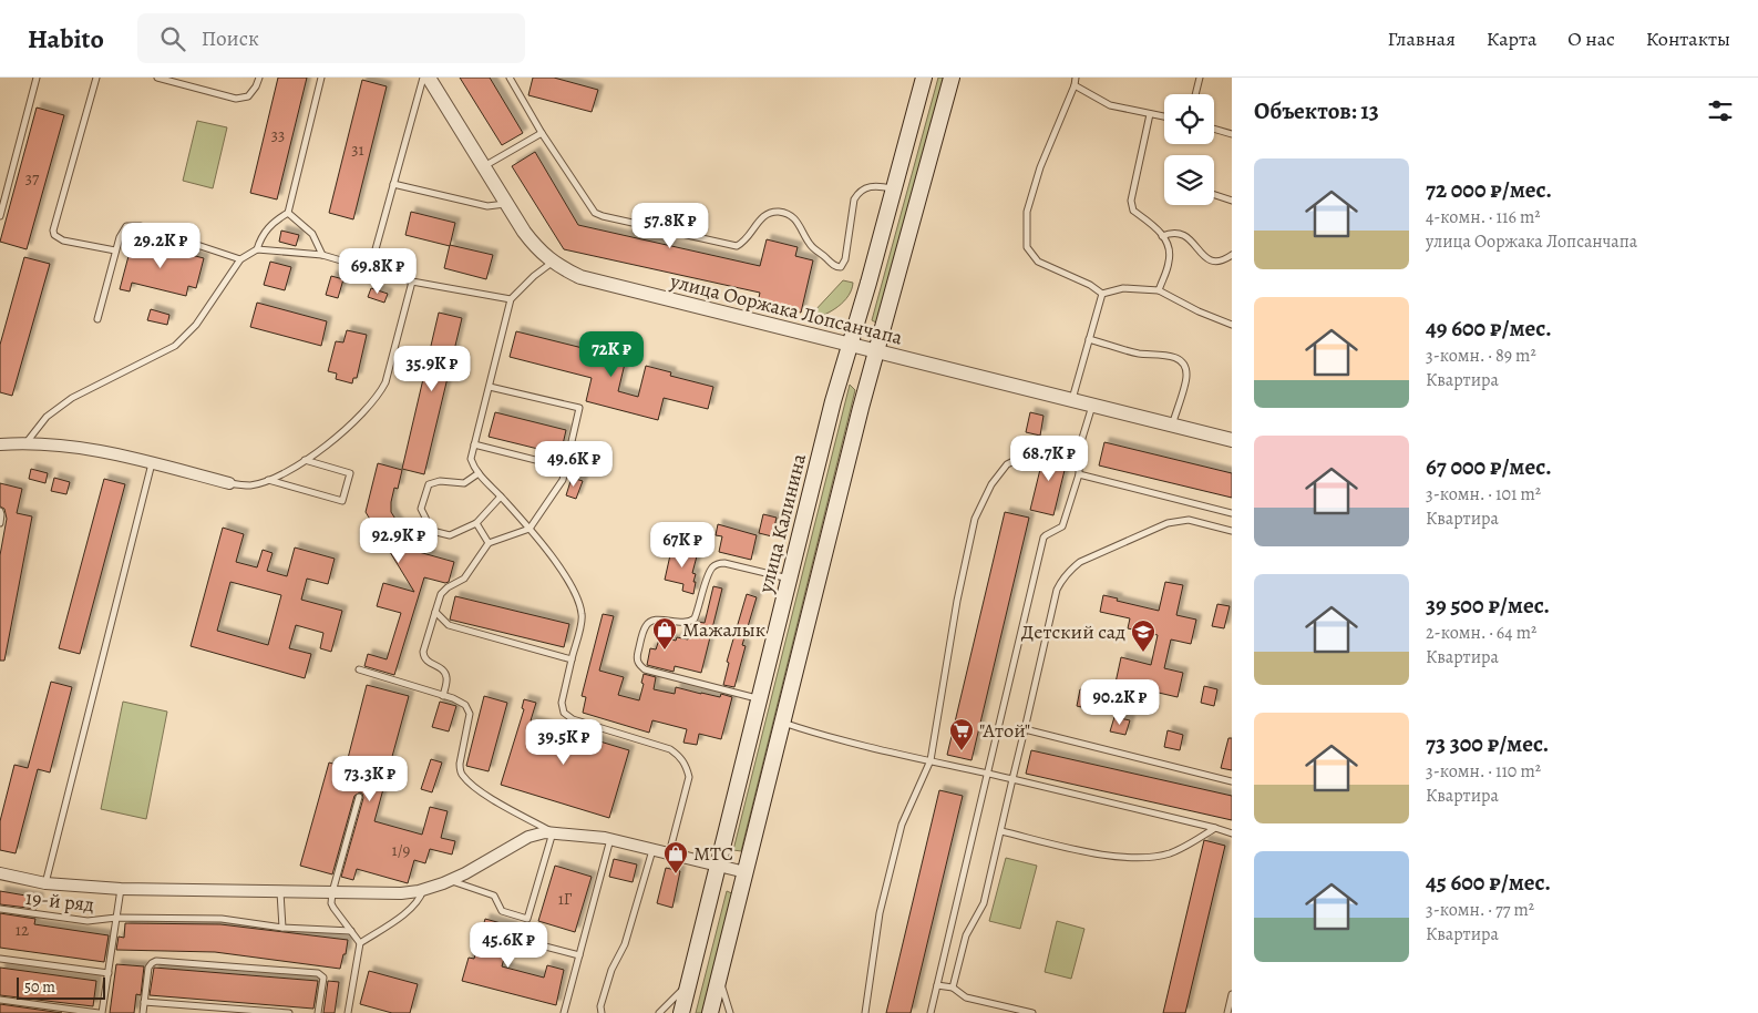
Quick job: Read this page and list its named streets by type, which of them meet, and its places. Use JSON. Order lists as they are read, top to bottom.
{
  "streets": {
    "main road": ["улица Калинина"],
    "street": ["улица Ооржака Лопсанчапа"],
    "lane": ["19-й ряд"]
  },
  "crossings": [
    ["улица Ооржака Лопсанчапа", "улица Калинина"]
  ],
  "places": {
    "shop": ["Мажалык", "МТС"],
    "school or university": ["Детский сад"],
    "supermarket": ["\"Атой\""]
  },
  "house_numbers": [
    "33",
    "31",
    "37",
    "1/9",
    "1Г",
    "12"
  ],
  "scale_bar": "50 m",
  "page": {
    "header": "Habito",
    "search": "Поиск",
    "nav": [
      "Главная",
      "Карта",
      "О нас",
      "Контакты"
    ],
    "heading": "Объектов: 13",
    "list": [
      {
        "name": "72 000 ₽/мес.",
        "note": "4-комн. · 116 m² · улица Ооржака Лопсанчапа"
      },
      {
        "name": "49 600 ₽/мес.",
        "note": "3-комн. · 89 m² · Квартира"
      },
      {
        "name": "67 000 ₽/мес.",
        "note": "3-комн. · 101 m² · Квартира"
      },
      {
        "name": "39 500 ₽/мес.",
        "note": "2-комн. · 64 m² · Квартира"
      },
      {
        "name": "73 300 ₽/мес.",
        "note": "3-комн. · 110 m² · Квартира"
      },
      {
        "name": "45 600 ₽/мес.",
        "note": "3-комн. · 77 m² · Квартира"
      }
    ],
    "price": [
      "57.8K ₽",
      "29.2K ₽",
      "69.8K ₽",
      "72K ₽",
      "35.9K ₽",
      "68.7K ₽",
      "49.6K ₽",
      "92.9K ₽",
      "67K ₽",
      "90.2K ₽",
      "39.5K ₽",
      "73.3K ₽",
      "45.6K ₽"
    ],
    "scale": "50 m"
  }
}
